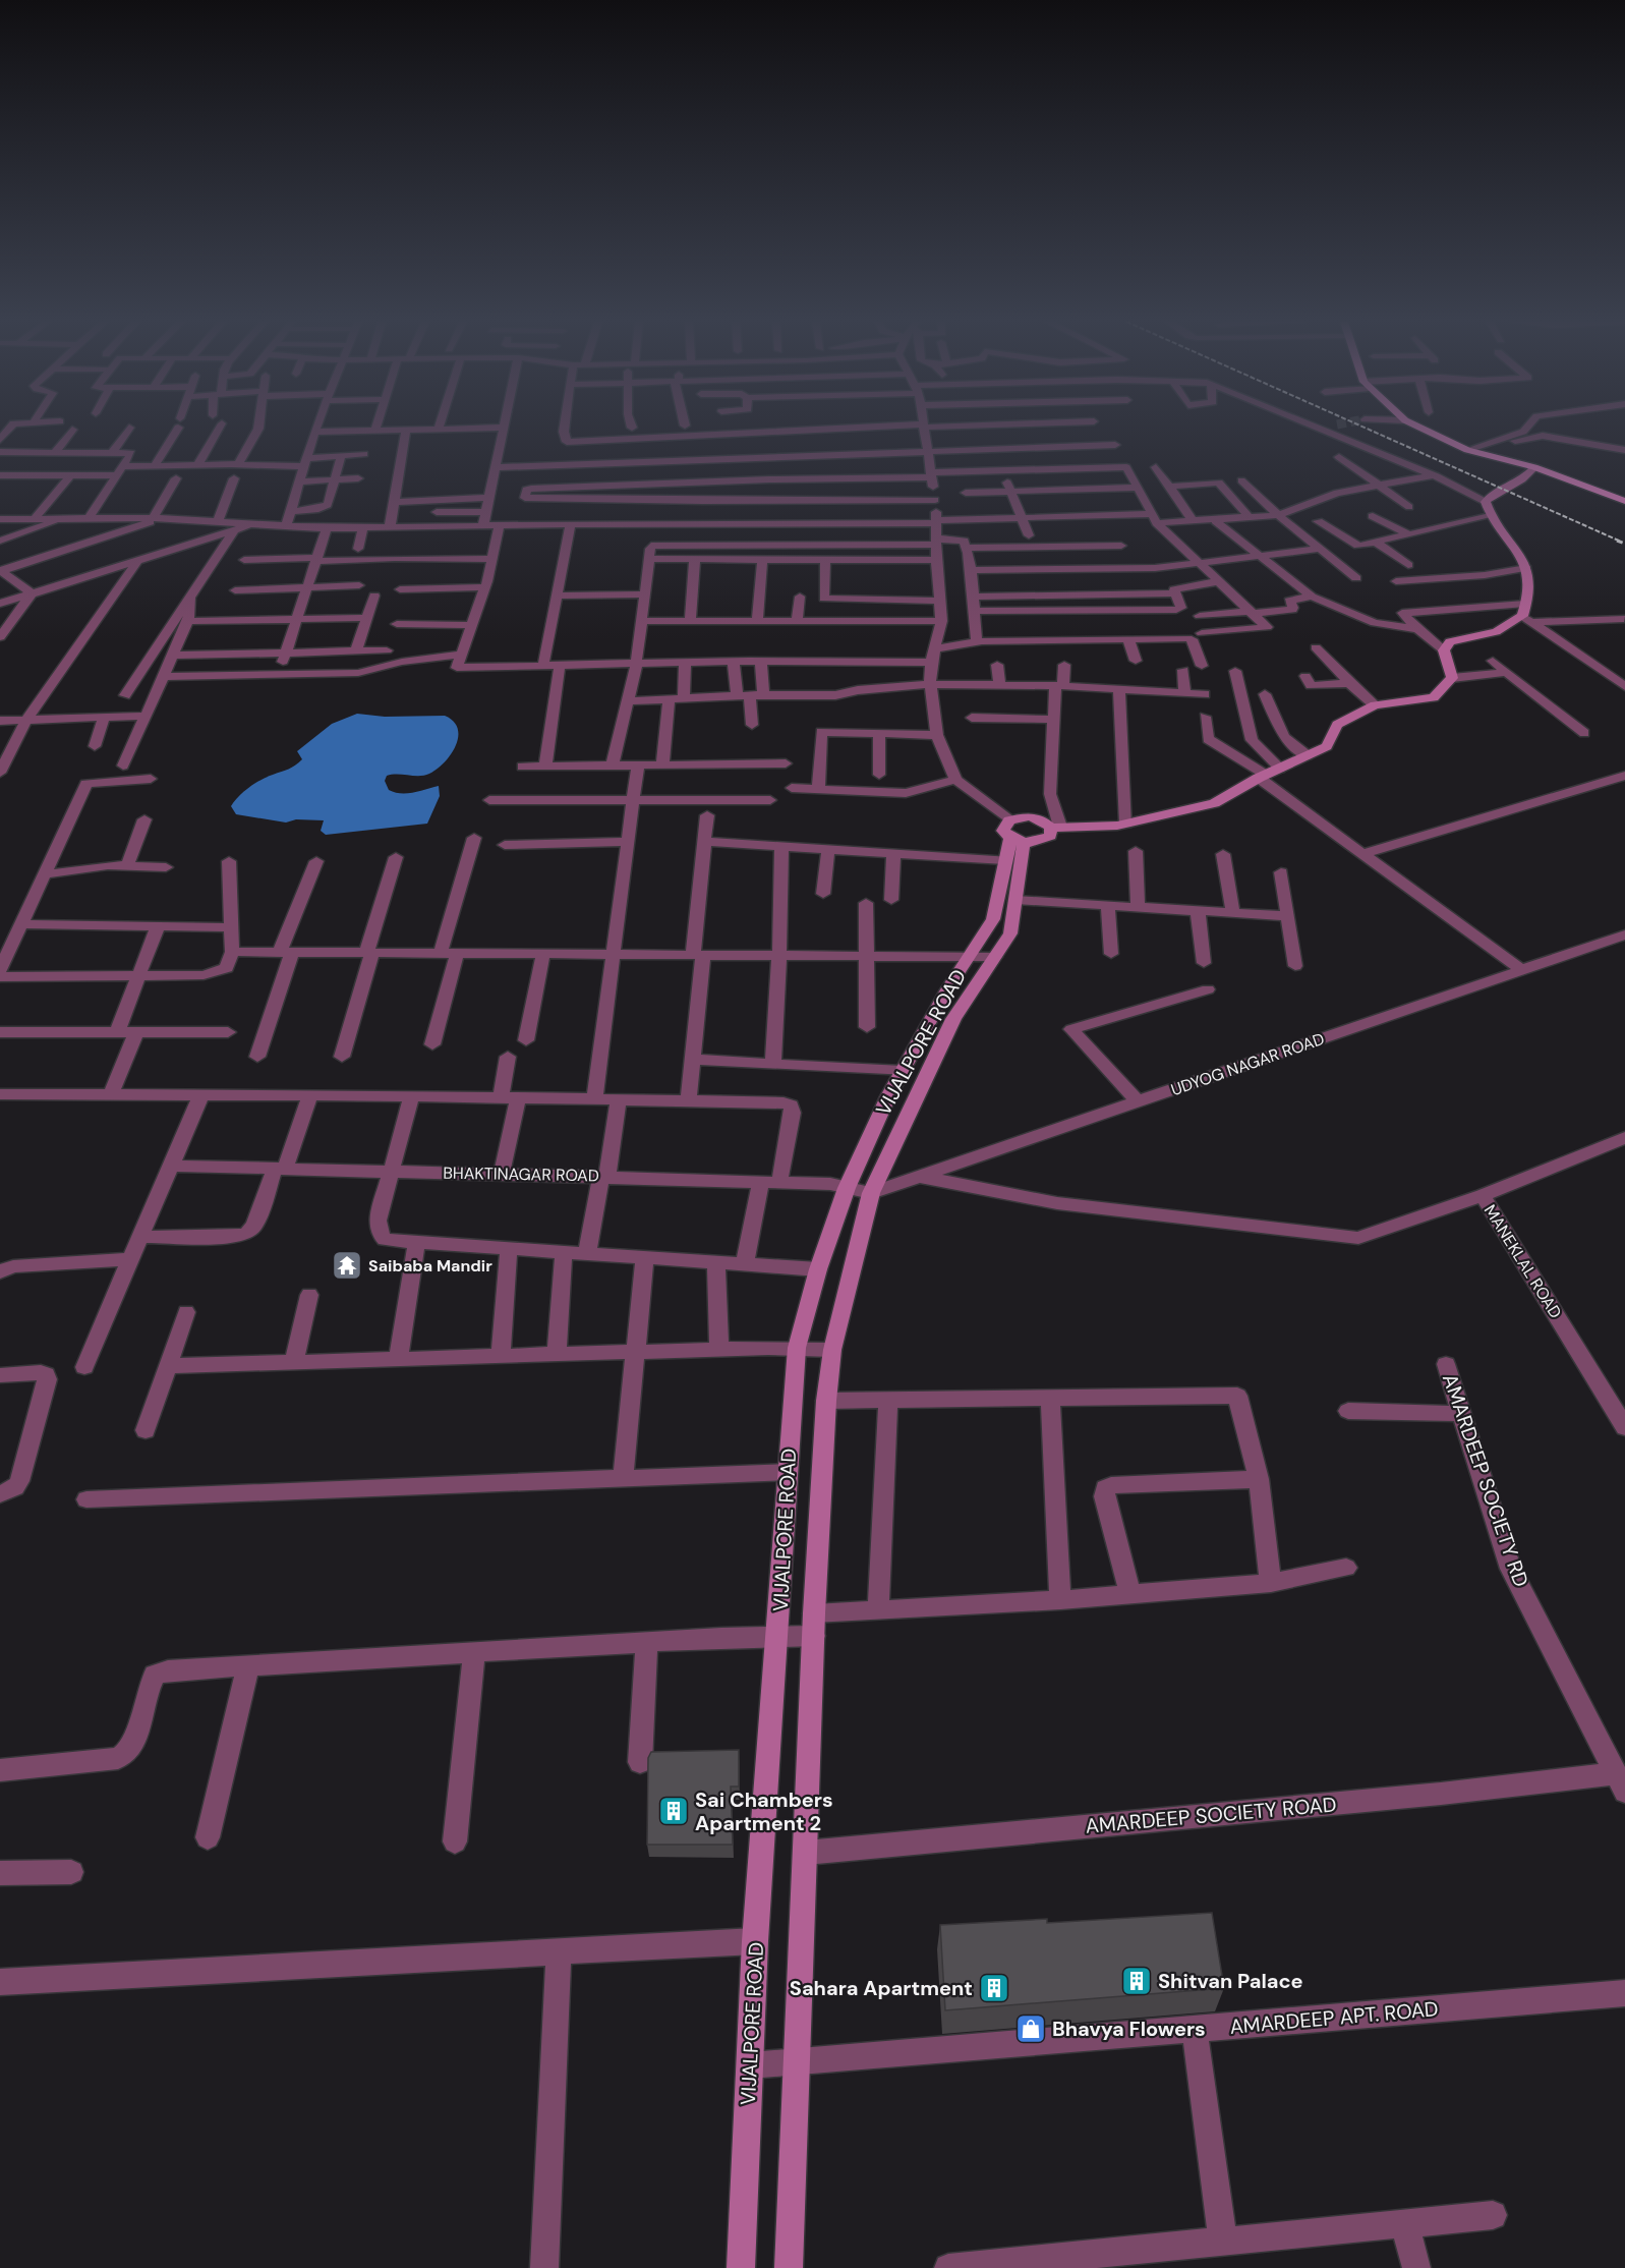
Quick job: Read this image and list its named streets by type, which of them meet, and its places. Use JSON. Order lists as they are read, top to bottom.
{
  "streets": {
    "main road": ["VIJALPORE ROAD"],
    "street": [
      "UDYOG NAGAR ROAD",
      "BHAKTINAGAR ROAD",
      "MANEKLAL ROAD",
      "AMARDEEP SOCIETY RD",
      "AMARDEEP SOCIETY ROAD",
      "AMARDEEP APT. ROAD"
    ]
  },
  "crossings": [
    ["VIJALPORE ROAD", "UDYOG NAGAR ROAD"],
    ["VIJALPORE ROAD", "BHAKTINAGAR ROAD"],
    ["VIJALPORE ROAD", "AMARDEEP SOCIETY ROAD"],
    ["VIJALPORE ROAD", "AMARDEEP APT. ROAD"],
    ["UDYOG NAGAR ROAD", "BHAKTINAGAR ROAD"],
    ["AMARDEEP SOCIETY RD", "AMARDEEP SOCIETY ROAD"]
  ],
  "places": {
    "temple": ["Saibaba Mandir"],
    "building": ["Sai Chambers Apartment 2", "Shitvan Palace", "Sahara Apartment"],
    "shop": ["Bhavya Flowers"]
  }
}
